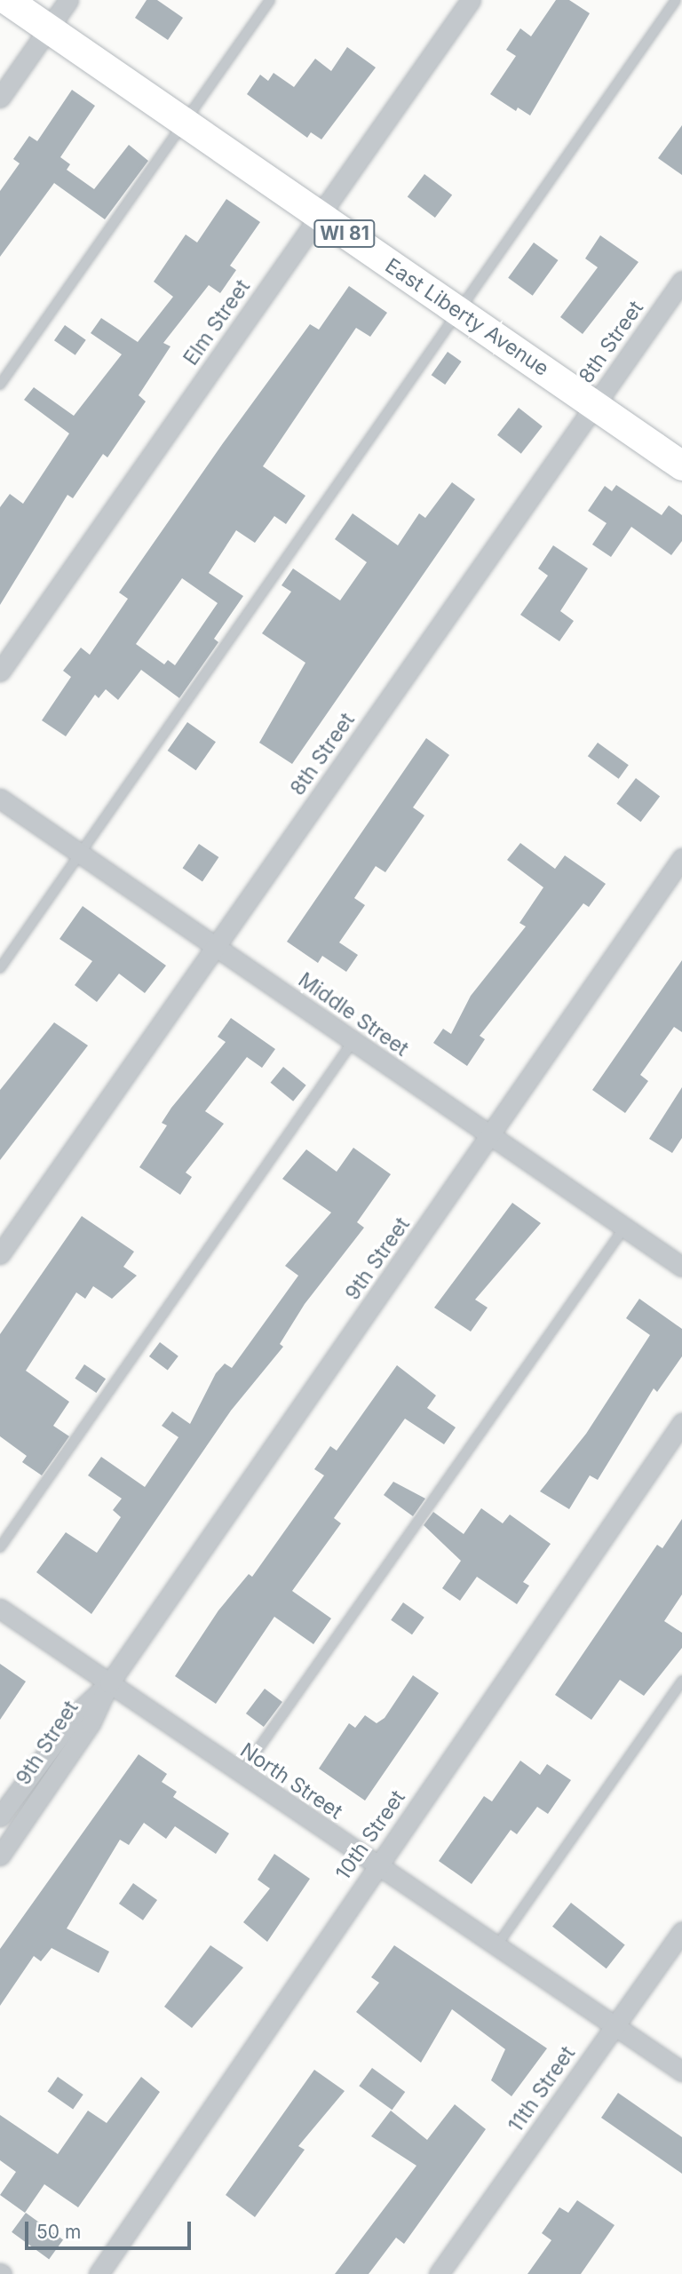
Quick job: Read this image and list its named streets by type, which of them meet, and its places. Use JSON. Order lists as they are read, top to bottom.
{
  "streets": {
    "main road": ["WI 81", "East Liberty Avenue"],
    "street": [
      "Elm Street",
      "8th Street",
      "Middle Street",
      "9th Street",
      "North Street",
      "10th Street",
      "11th Street"
    ]
  },
  "crossings": [
    ["East Liberty Avenue", "Elm Street"],
    ["East Liberty Avenue", "8th Street"],
    ["8th Street", "Middle Street"],
    ["Middle Street", "9th Street"],
    ["9th Street", "North Street"],
    ["North Street", "10th Street"],
    ["North Street", "11th Street"]
  ],
  "scale_bar": "50 m"
}
